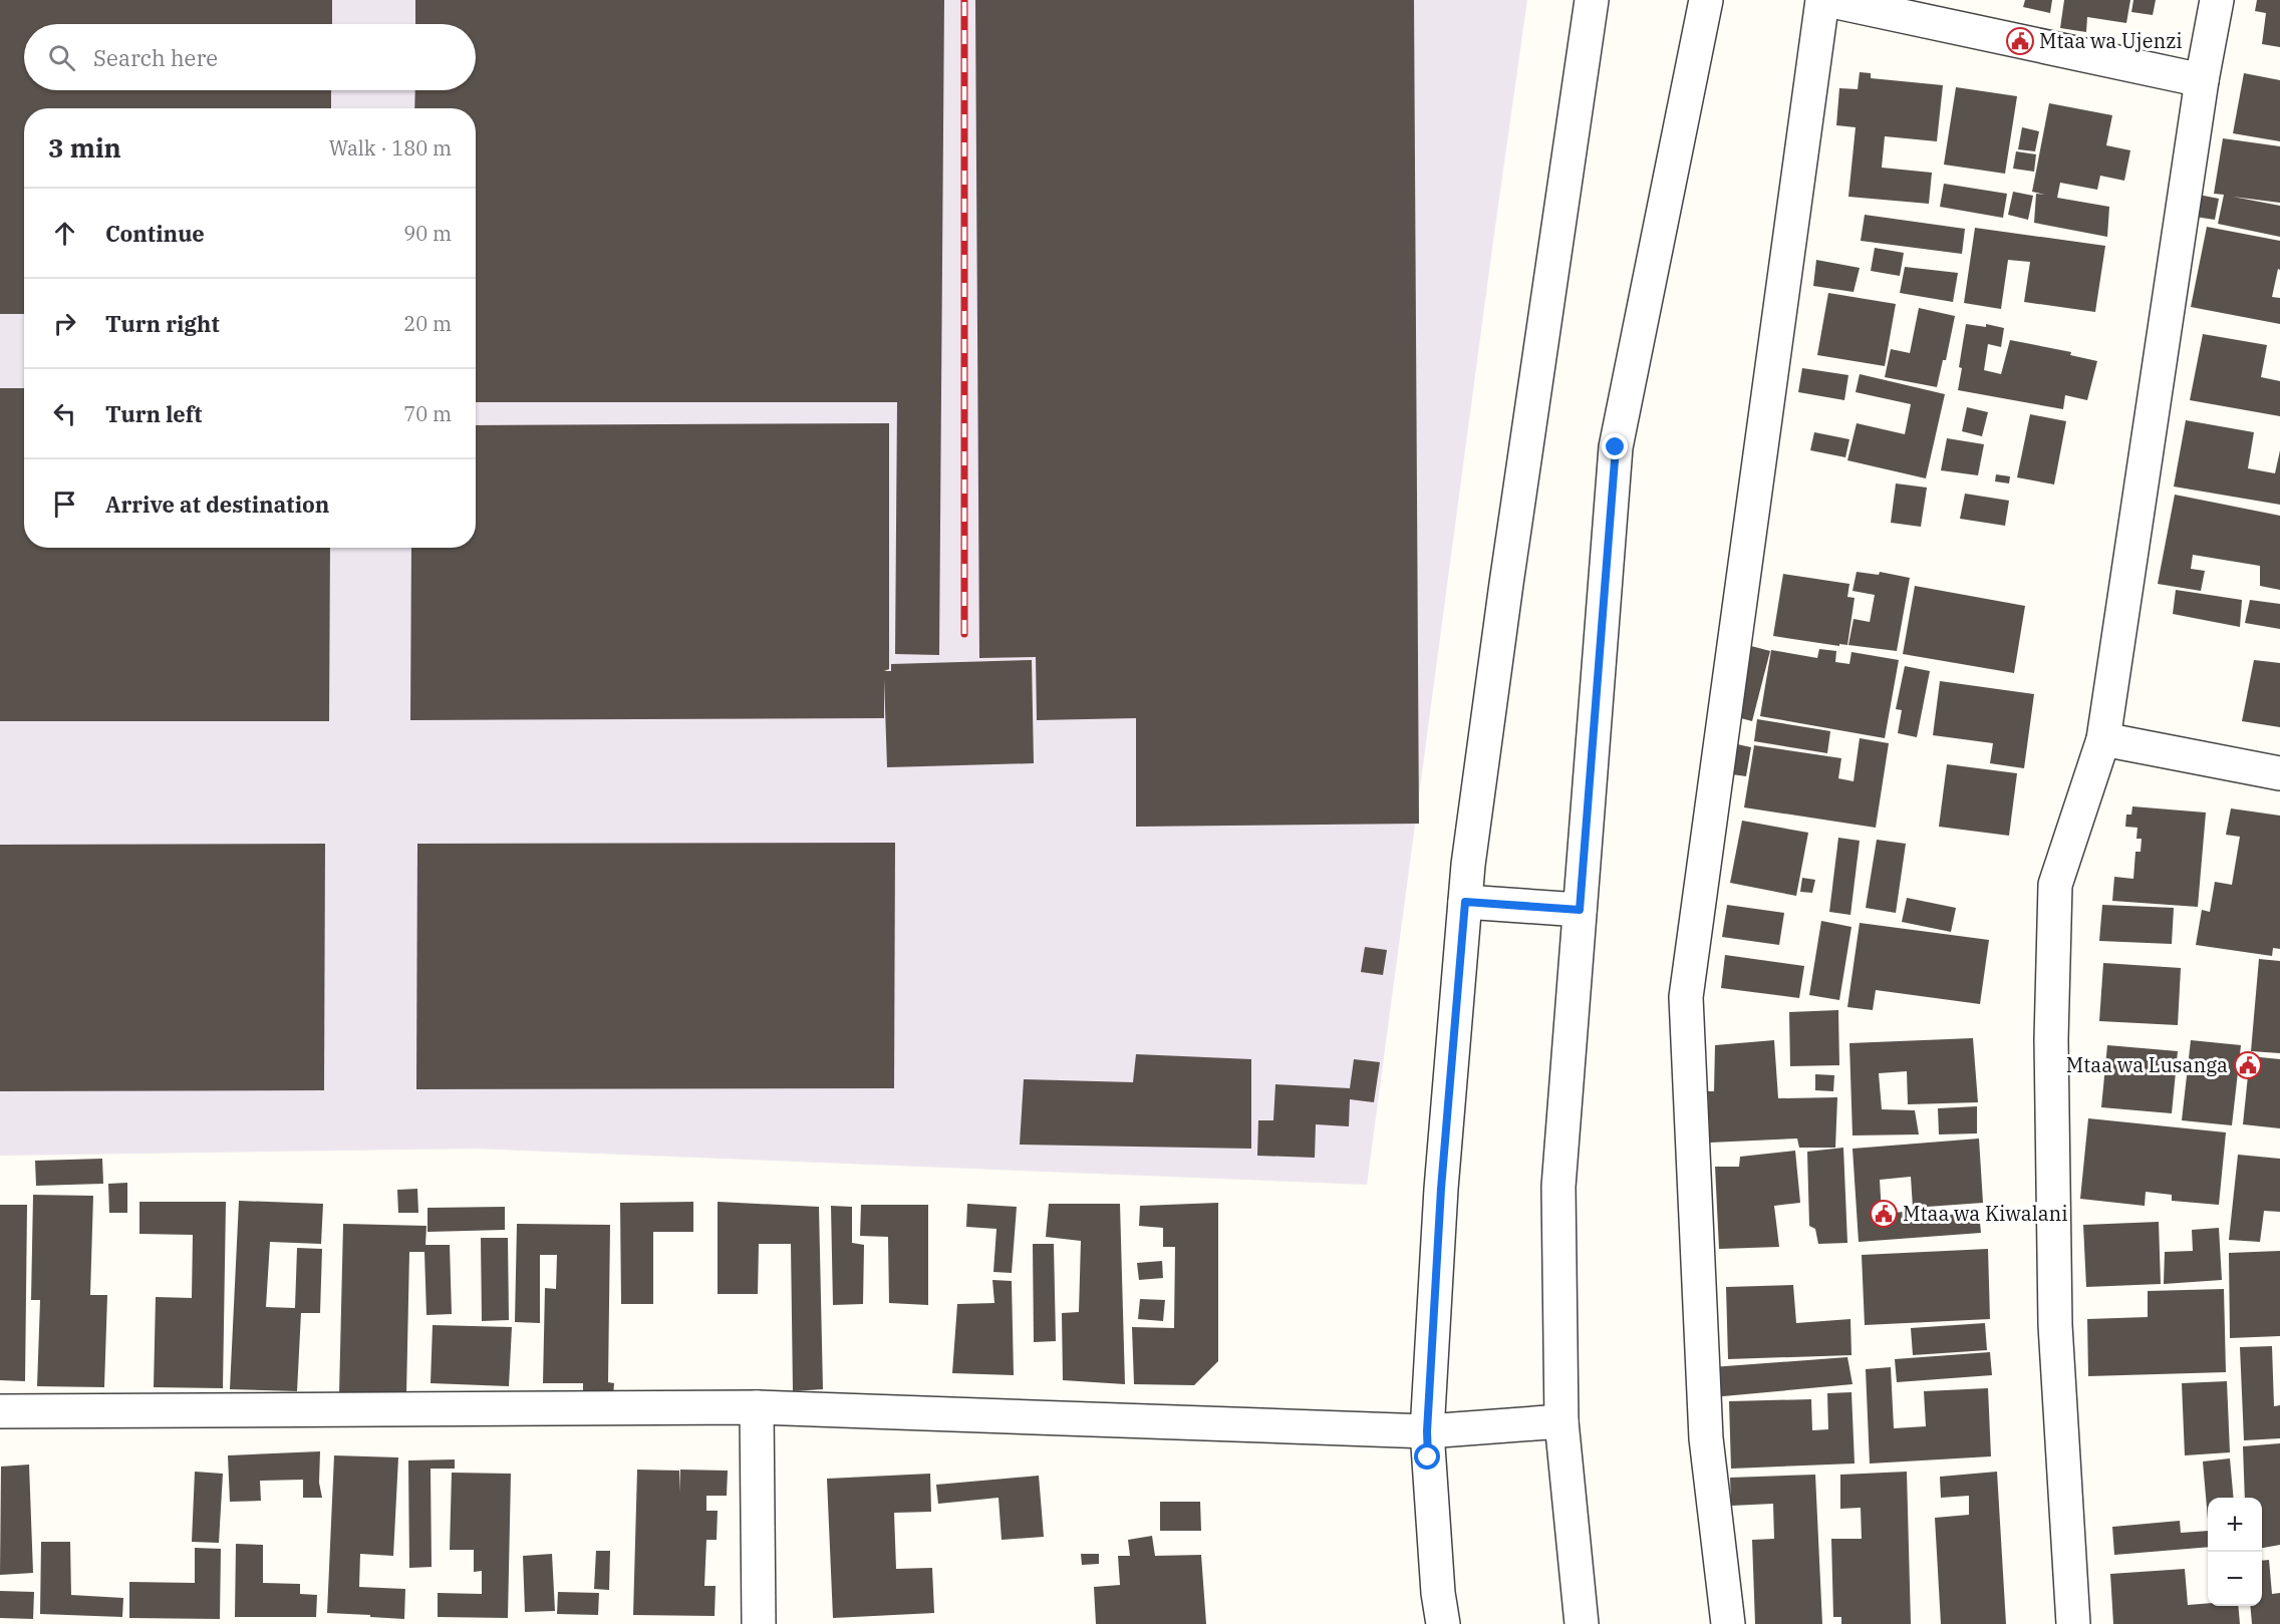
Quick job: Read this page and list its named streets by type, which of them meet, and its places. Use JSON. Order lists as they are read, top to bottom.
{
  "places": {
    "public building": ["Mtaa wa Ujenzi", "Mtaa wa Lusanga", "Mtaa wa Kiwalani"]
  },
  "page": {
    "search": "Search here",
    "heading": ["3 min", "Walk · 180 m"],
    "list": [
      ["Continue", "90 m"],
      ["Turn right", "20 m"],
      ["Turn left", "70 m"],
      "Arrive at destination"
    ],
    "map_buttons": ["+", "−"]
  }
}
